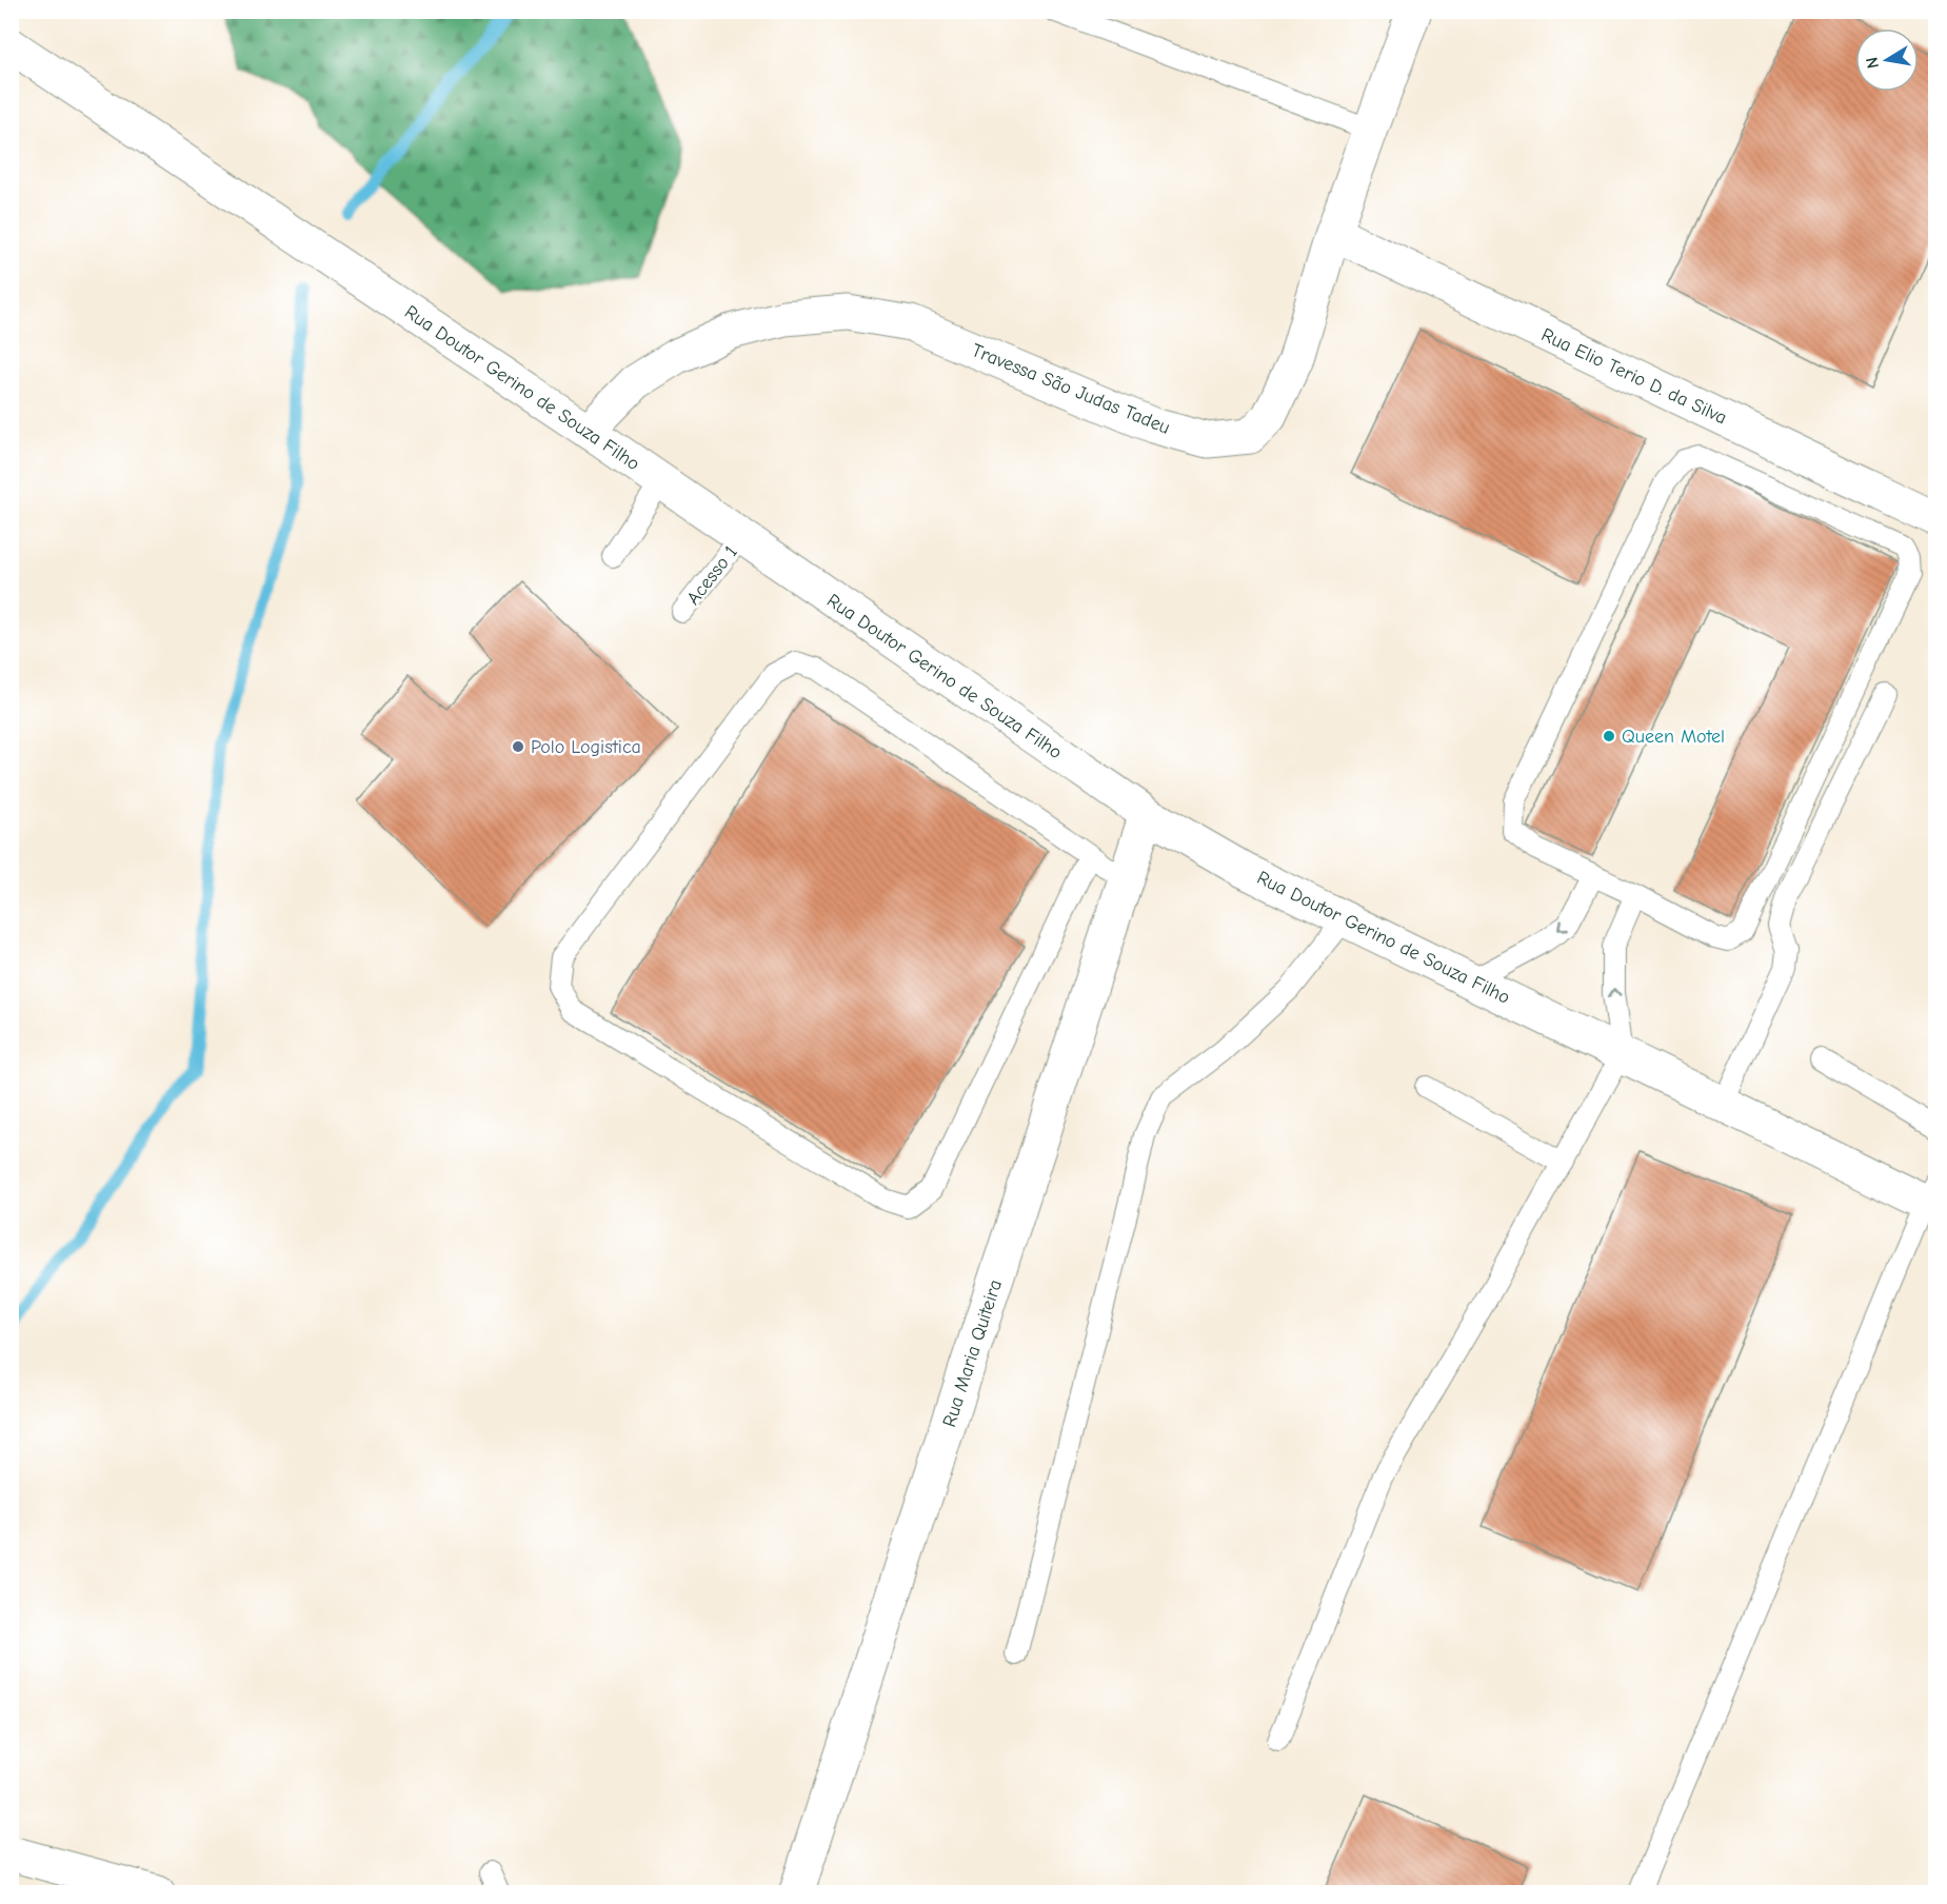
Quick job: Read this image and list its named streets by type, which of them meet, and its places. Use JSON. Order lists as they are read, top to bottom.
{
  "streets": {
    "street": [
      "Rua Elio Terio D. da Silva",
      "Rua Doutor Gerino de Souza Filho",
      "Travessa São Judas Tadeu",
      "Rua Maria Quiteira"
    ],
    "lane": ["Acesso 1"]
  },
  "crossings": [
    ["Rua Elio Terio D. da Silva", "Travessa São Judas Tadeu"],
    ["Rua Doutor Gerino de Souza Filho", "Travessa São Judas Tadeu"],
    ["Rua Doutor Gerino de Souza Filho", "Acesso 1"],
    ["Rua Doutor Gerino de Souza Filho", "Rua Maria Quiteira"]
  ],
  "places": ["Queen Motel", "Polo Logistica"],
  "north": "left"
}
